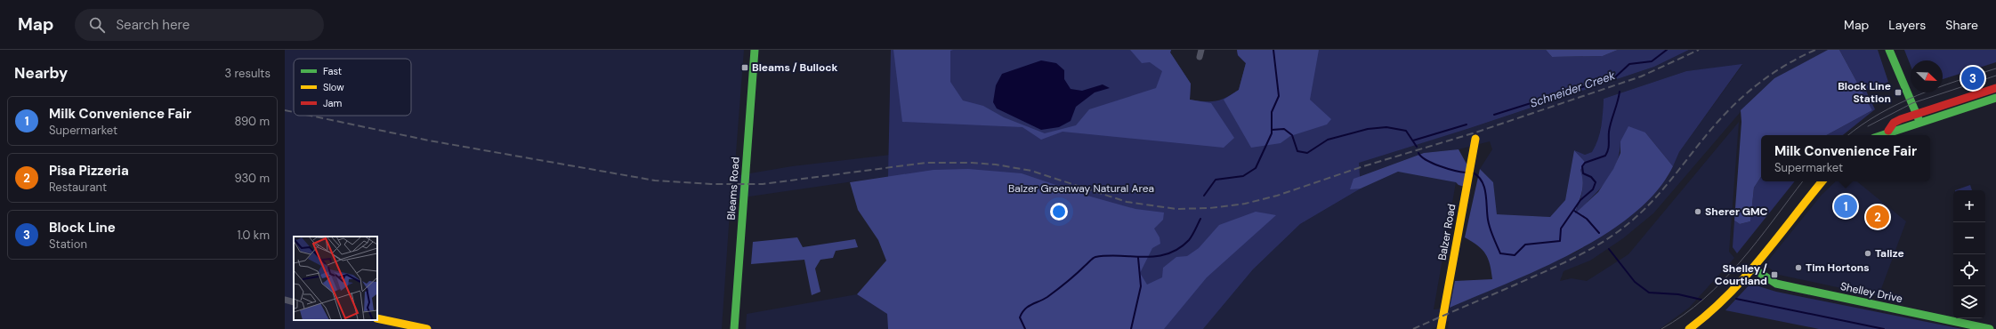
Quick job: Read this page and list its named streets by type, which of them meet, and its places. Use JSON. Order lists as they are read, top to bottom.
{
  "streets": {
    "main road": ["Bleams Road", "Balzer Road", "Shelley Drive"]
  },
  "water": ["Schneider Creek"],
  "parks": ["Balzer Greenway Natural Area"],
  "places": {
    "transit": ["Bleams / Bullock", "Block Line Station", "Shelley / Courtland"],
    "other": ["Sherer GMC", "Talize", "Tim Hortons"]
  },
  "legend": ["Fast", "Slow", "Jam"],
  "north": "bottom right",
  "page": {
    "header": "Map",
    "search": "Search here",
    "nav": ["Map", "Layers", "Share"],
    "heading": ["Nearby", "3 results"],
    "pins": ["3", "1", "2"],
    "list": [
      {
        "mark": "1",
        "name": "Milk Convenience Fair",
        "note": "Supermarket",
        "value": "890 m"
      },
      {
        "mark": "2",
        "name": "Pisa Pizzeria",
        "note": "Restaurant",
        "value": "930 m"
      },
      {
        "mark": "3",
        "name": "Block Line",
        "note": "Station",
        "value": "1.0 km"
      }
    ],
    "popup": ["Milk Convenience Fair", "Supermarket"],
    "map_buttons": ["+", "−"]
  }
}
